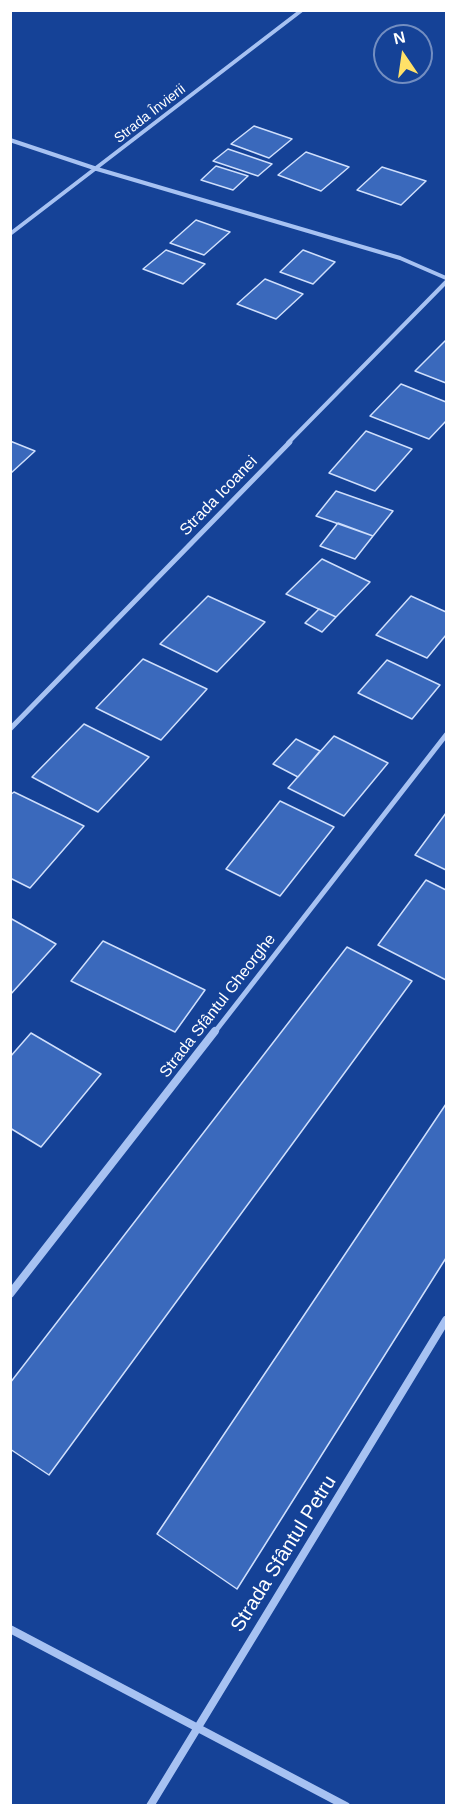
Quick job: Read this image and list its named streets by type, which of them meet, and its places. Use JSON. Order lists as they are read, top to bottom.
{
  "streets": {
    "street": [
      "Strada Învierii",
      "Strada Icoanei",
      "Strada Sfântul Gheorghe",
      "Strada Sfântul Petru"
    ]
  },
  "north": "top"
}
